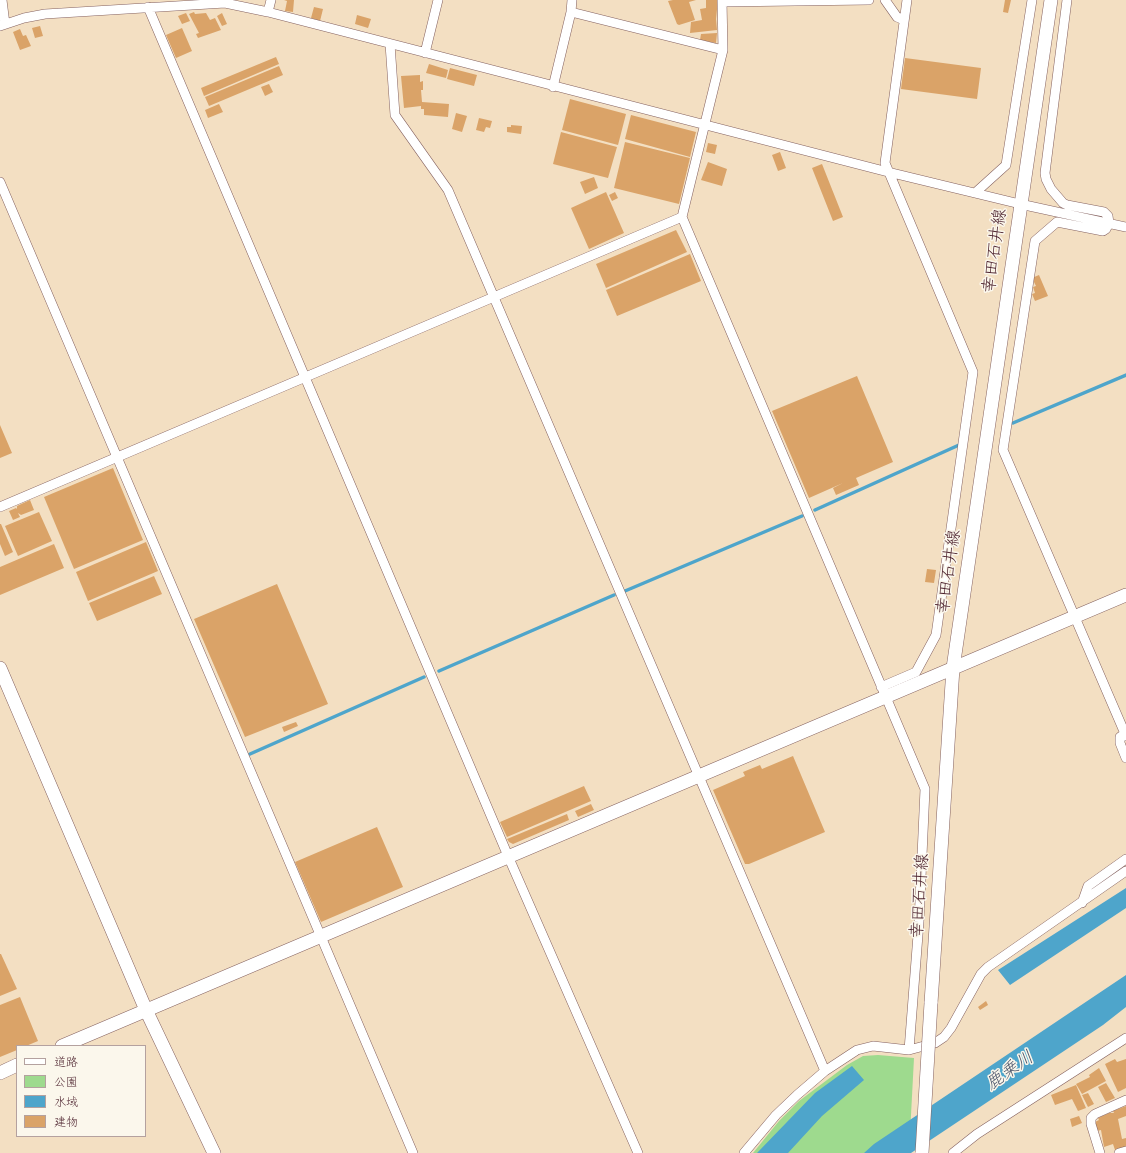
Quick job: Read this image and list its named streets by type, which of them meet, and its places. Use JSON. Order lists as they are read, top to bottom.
{
  "streets": {
    "street": ["幸田石井線"]
  },
  "water": ["鹿乗川"],
  "legend": [
    "道路",
    "公園",
    "水域",
    "建物"
  ]
}
